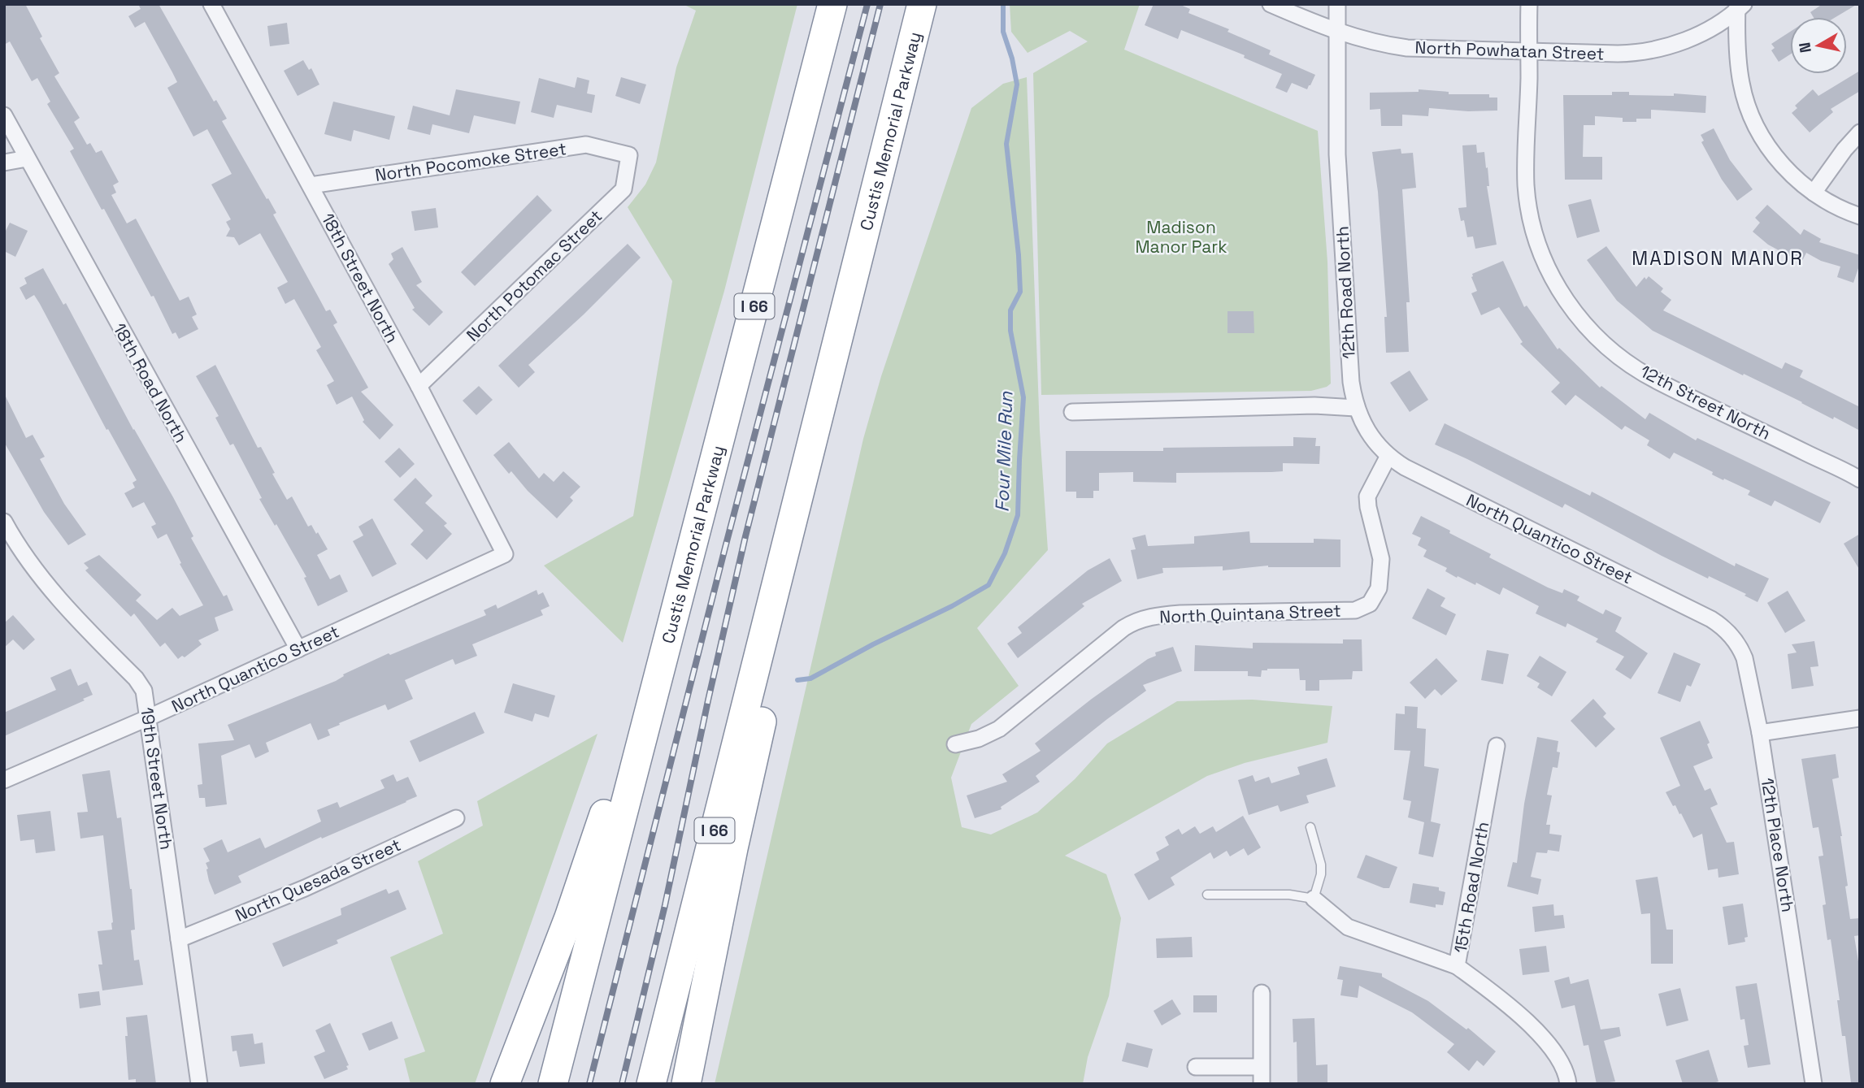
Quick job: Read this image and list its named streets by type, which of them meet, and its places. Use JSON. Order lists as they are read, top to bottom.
{
  "streets": {
    "highway": ["Custis Memorial Parkway", "I 66"],
    "street": [
      "North Powhatan Street",
      "North Pocomoke Street",
      "North Potomac Street",
      "18th Street North",
      "12th Road North",
      "18th Road North",
      "12th Street North",
      "North Quantico Street",
      "North Quintana Street",
      "19th Street North",
      "12th Place North",
      "North Quesada Street",
      "15th Road North"
    ]
  },
  "crossings": [
    ["North Powhatan Street", "12th Road North"],
    ["North Powhatan Street", "12th Street North"],
    ["North Pocomoke Street", "North Potomac Street"],
    ["North Pocomoke Street", "18th Street North"],
    ["North Potomac Street", "18th Street North"],
    ["18th Street North", "North Quantico Street"],
    ["12th Road North", "North Quantico Street"],
    ["12th Road North", "North Quintana Street"],
    ["18th Road North", "North Quantico Street"],
    ["North Quantico Street", "North Quintana Street"],
    ["North Quantico Street", "19th Street North"],
    ["North Quantico Street", "12th Place North"],
    ["19th Street North", "North Quesada Street"]
  ],
  "districts": ["MADISON MANOR"],
  "water": ["Four Mile Run"],
  "parks": ["Madison Manor Park"],
  "north": "left"
}
